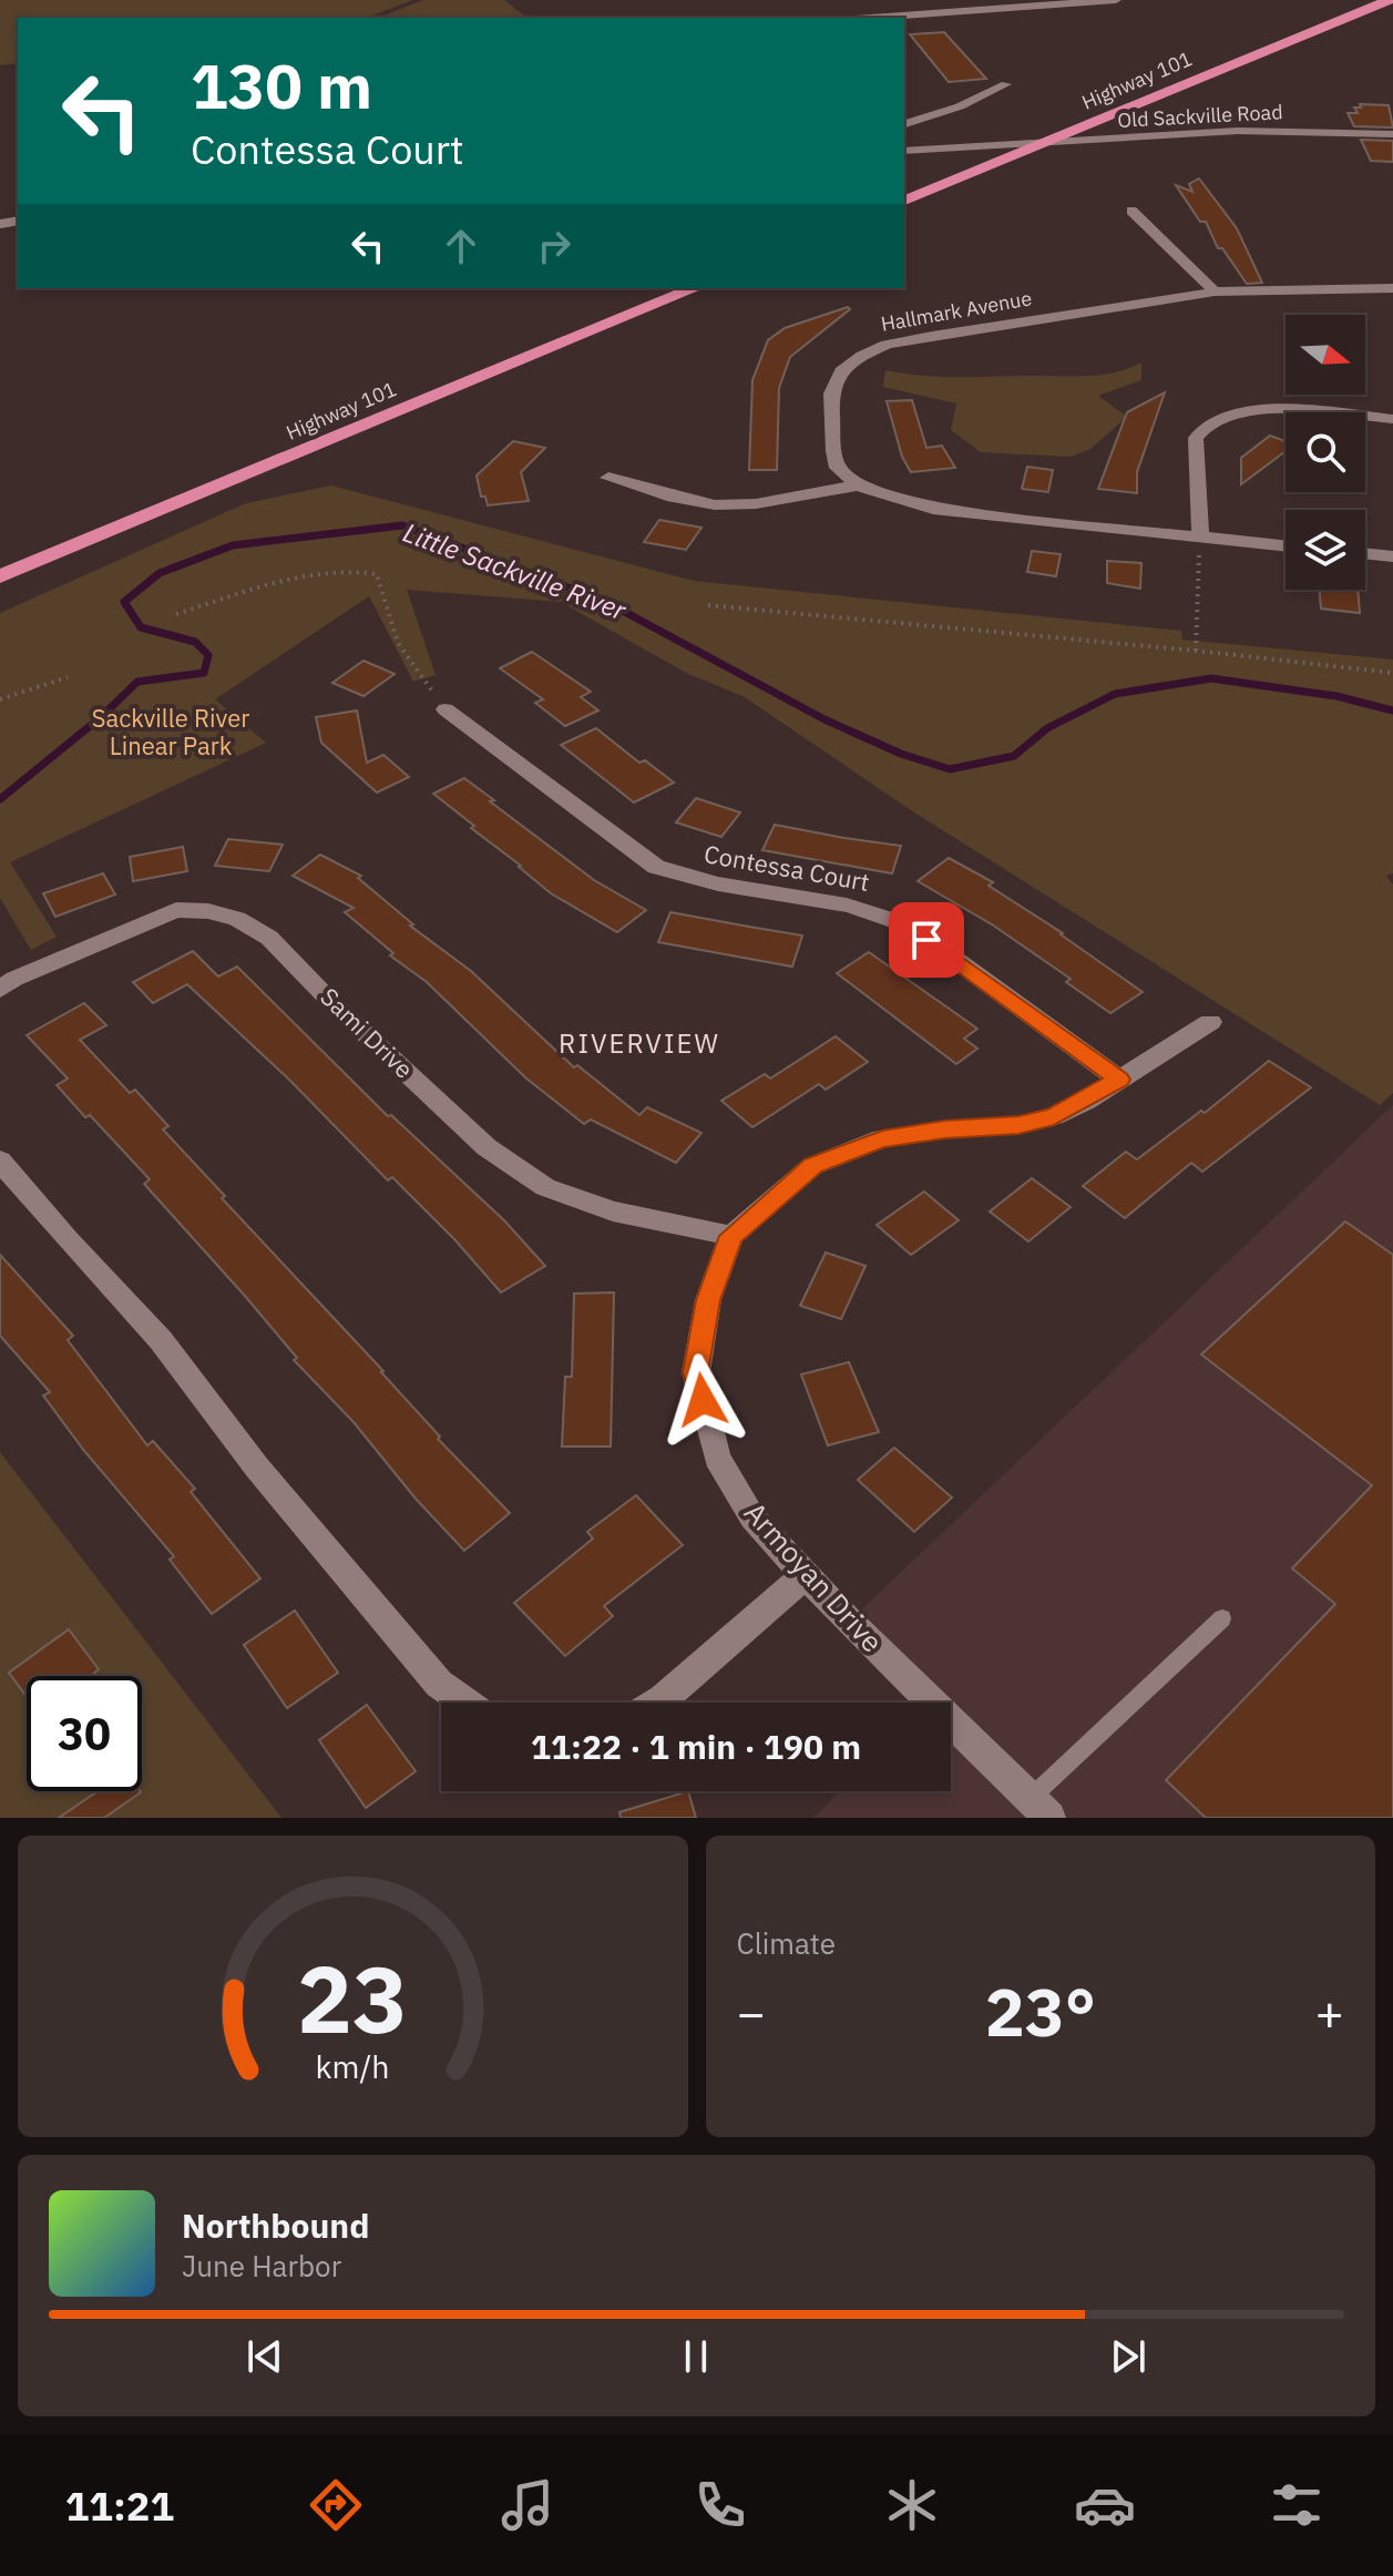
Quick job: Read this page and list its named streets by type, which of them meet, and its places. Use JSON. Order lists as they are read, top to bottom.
{
  "streets": {
    "highway": ["Highway 101"],
    "street": [
      "Old Sackville Road",
      "Hallmark Avenue",
      "Contessa Court",
      "Sami Drive",
      "Armoyan Drive"
    ]
  },
  "crossings": [
    ["Contessa Court", "Armoyan Drive"],
    ["Sami Drive", "Armoyan Drive"]
  ],
  "districts": ["RIVERVIEW"],
  "water": ["Little Sackville River"],
  "parks": ["Sackville River Linear Park"],
  "north": "right",
  "page": {
    "turn": ["130 m", "Contessa Court"],
    "limit": "30",
    "trip": "11:22 · 1 min · 190 m",
    "tile": "Climate",
    "heat": ["−", "23°", "+"],
    "song": ["Northbound", "June Harbor"],
    "tabs": "11:21",
    "gauge": ["23", "km/h"]
  }
}
